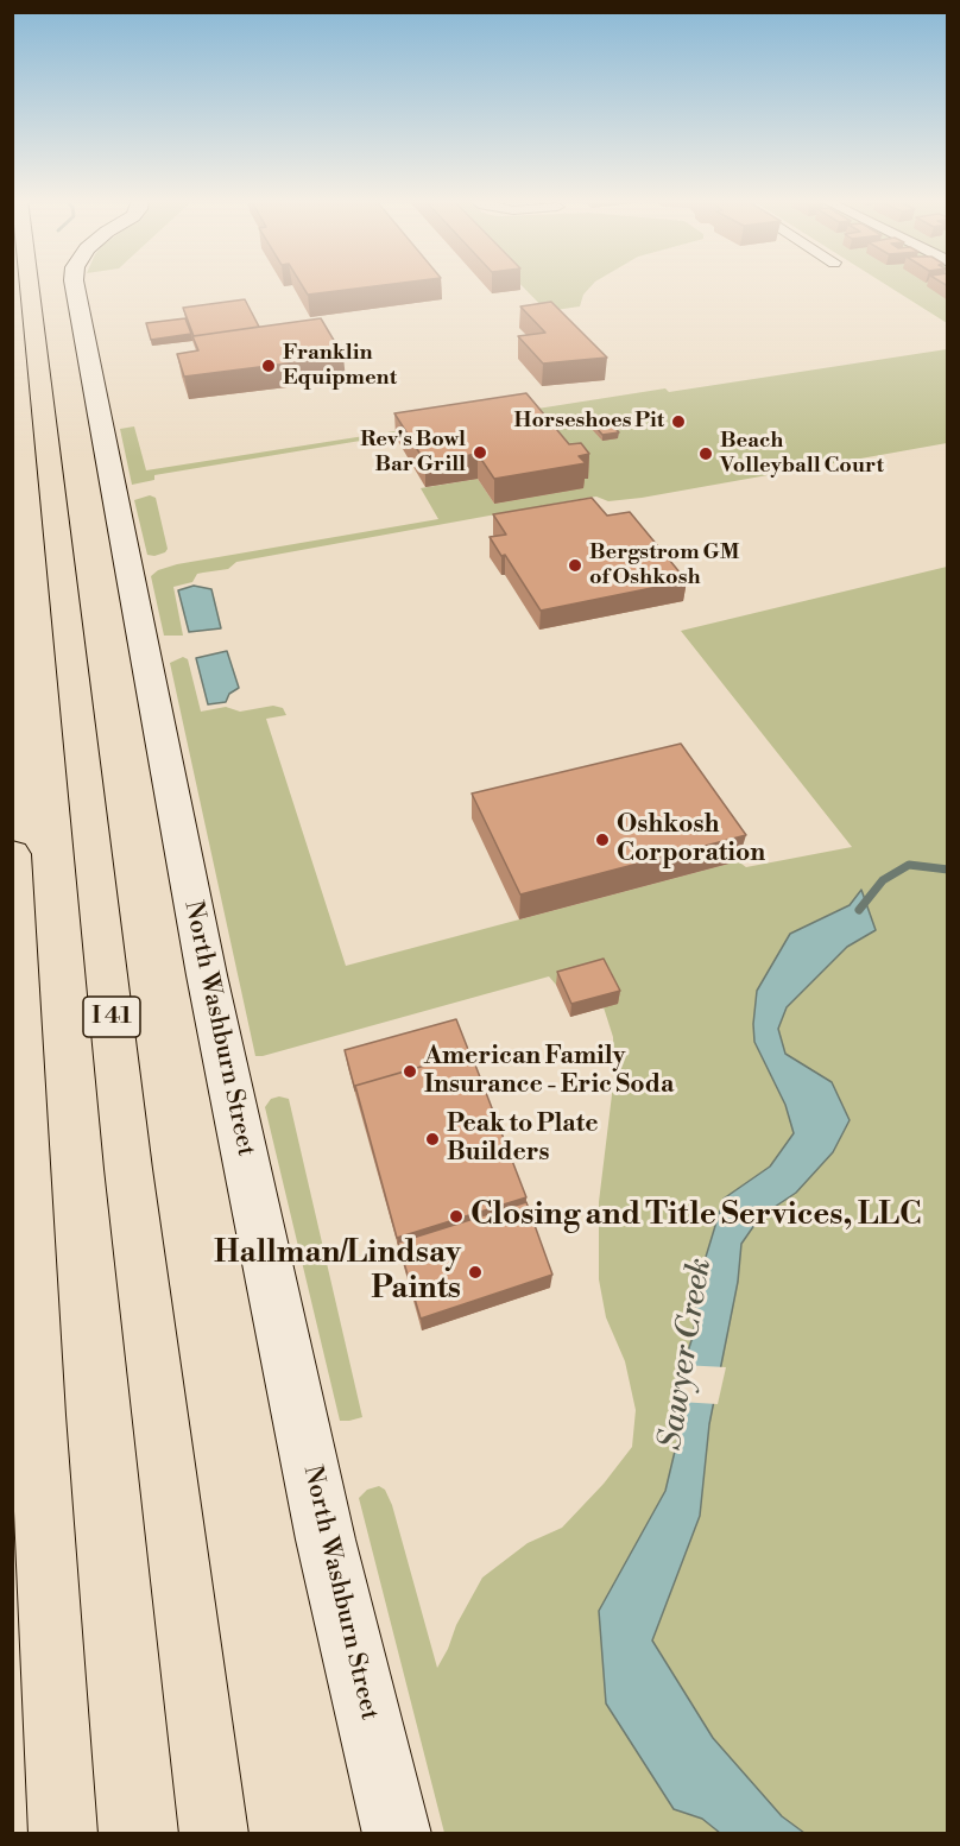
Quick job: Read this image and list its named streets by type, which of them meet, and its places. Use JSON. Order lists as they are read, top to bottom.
{
  "streets": {
    "highway": ["I 41"],
    "street": ["North Washburn Street"]
  },
  "water": ["Sawyer Creek"],
  "places": [
    "Franklin Equipment",
    "Horseshoes Pit",
    "Rev's Bowl Bar Grill",
    "Beach Volleyball Court",
    "Bergstrom GM of Oshkosh",
    "Oshkosh Corporation",
    "American Family Insurance - Eric Soda",
    "Peak to Plate Builders",
    "Closing and Title Services, LLC",
    "Hallman/Lindsay Paints"
  ]
}
